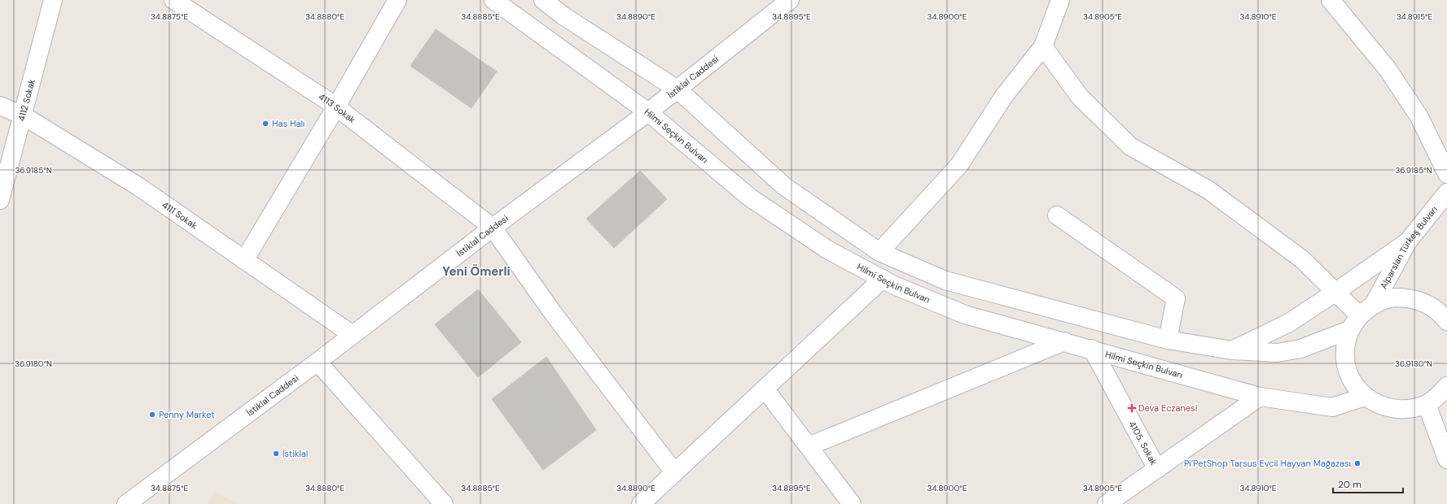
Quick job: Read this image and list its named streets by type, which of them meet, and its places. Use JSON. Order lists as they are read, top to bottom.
{
  "streets": {
    "street": [
      "İstiklal Caddesi",
      "4112 Sokak",
      "4113 Sokak",
      "Hilmi Seçkin Bulvarı",
      "4111 Sokak",
      "Alparslan Türkeş Bulvarı",
      "4105. Sokak"
    ]
  },
  "crossings": [
    ["İstiklal Caddesi", "4113 Sokak"],
    ["İstiklal Caddesi", "Hilmi Seçkin Bulvarı"],
    ["İstiklal Caddesi", "4111 Sokak"],
    ["4112 Sokak", "4111 Sokak"],
    ["Hilmi Seçkin Bulvarı", "4105. Sokak"]
  ],
  "districts": ["Yeni Ömerli"],
  "places": {
    "other": [
      "Has Halı",
      "Penny Market",
      "İstiklal",
      "Pi’PetShop Tarsus Evcil Hayvan Mağazası"
    ],
    "health": ["Deva Eczanesi"]
  },
  "scale_bar": "20 m",
  "coordinates": [
    "34.8875°E",
    "34.8880°E",
    "34.8885°E",
    "34.8890°E",
    "34.8895°E",
    "34.8900°E",
    "34.8905°E",
    "34.8910°E",
    "34.8915°E",
    "36.9185°N",
    "36.9180°N"
  ]
}
